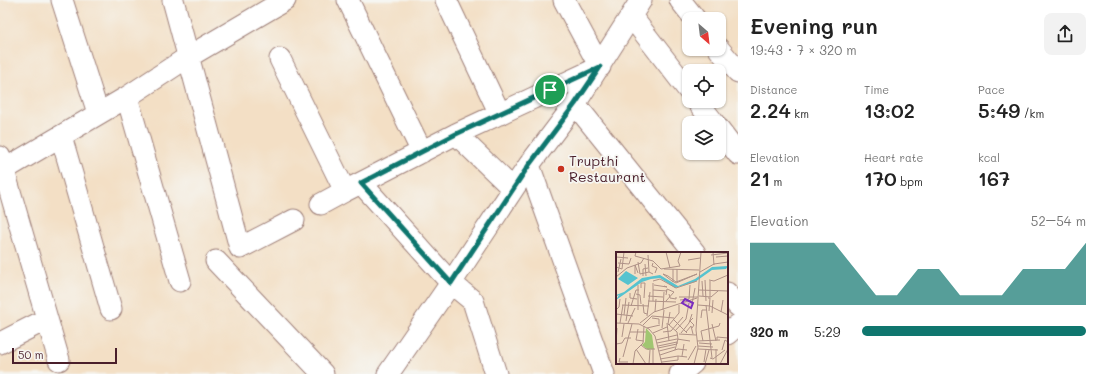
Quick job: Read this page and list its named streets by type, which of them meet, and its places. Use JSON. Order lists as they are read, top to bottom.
{
  "places": ["Trupthi Restaurant"],
  "scale_bar": "50 m",
  "north": "bottom right",
  "page": {
    "heading": ["Evening run", "19:43 · 7 × 320 m"],
    "stats": [
      ["Distance", "2.24 km"],
      ["Time", "13:02"],
      ["Pace", "5:49 /km"],
      ["Elevation", "21 m"],
      ["Heart rate", "170 bpm"],
      ["kcal", "167"]
    ],
    "chart": ["Elevation", "52–54 m"],
    "list": [
      {
        "name": "320 m",
        "note": "5:29"
      }
    ],
    "scale": "50 m"
  }
}
